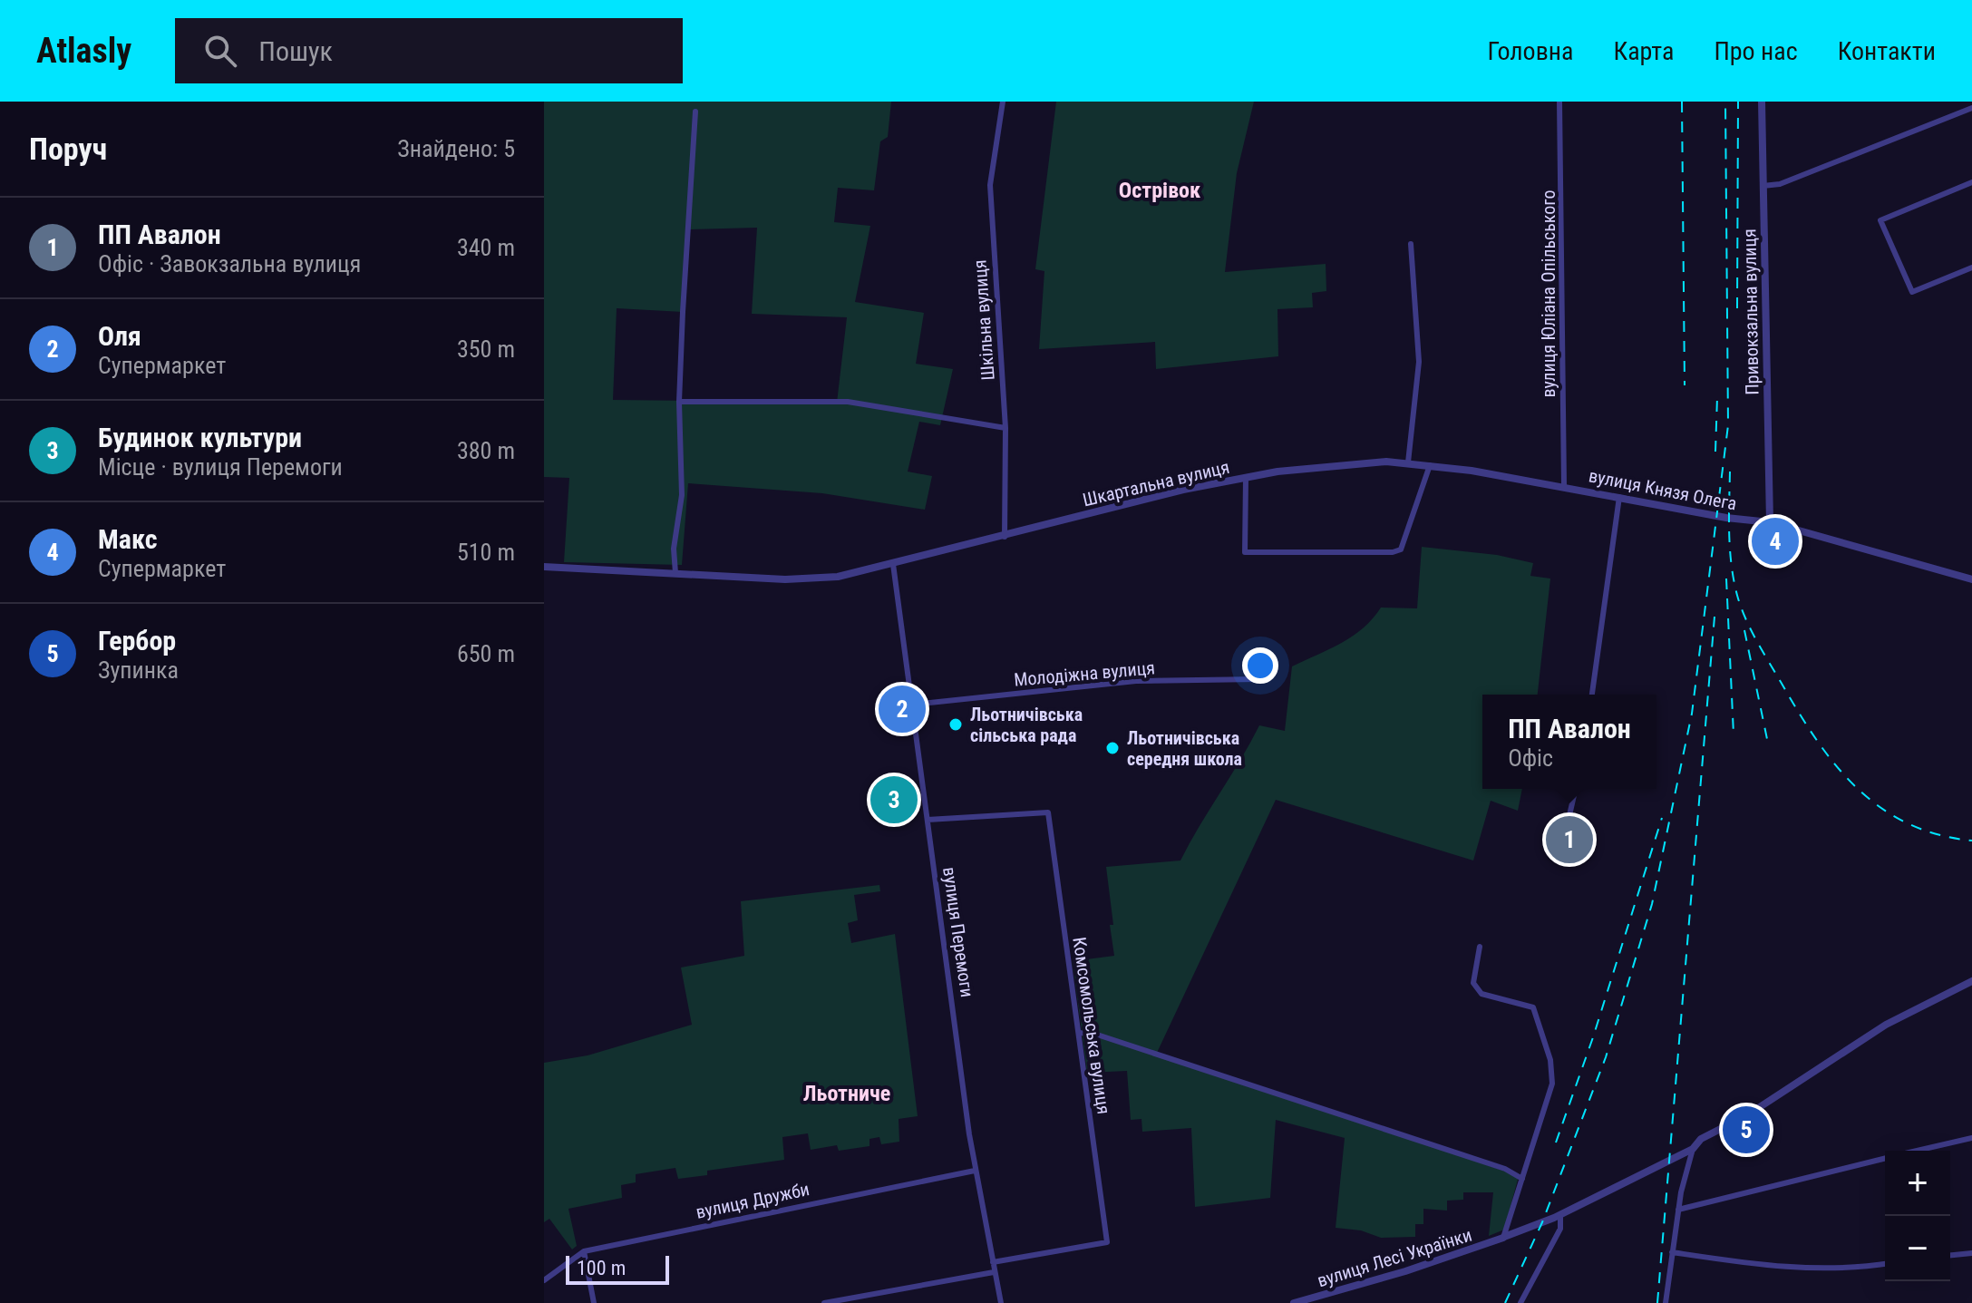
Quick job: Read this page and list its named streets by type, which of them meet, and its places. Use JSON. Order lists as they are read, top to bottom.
{
  "streets": {
    "street": [
      "вулиця Юліана Опільського",
      "Привокзальна вулиця",
      "Шкільна вулиця",
      "Шкартальна вулиця",
      "вулиця Князя Олега",
      "Молодіжна вулиця",
      "вулиця Перемоги",
      "Комсомольська вулиця",
      "вулиця Дружби",
      "вулиця Лесі Українки"
    ]
  },
  "crossings": [
    ["вулиця Юліана Опільського", "вулиця Князя Олега"],
    ["Привокзальна вулиця", "вулиця Князя Олега"],
    ["Шкільна вулиця", "Шкартальна вулиця"],
    ["Шкартальна вулиця", "вулиця Князя Олега"],
    ["Шкартальна вулиця", "вулиця Перемоги"],
    ["Молодіжна вулиця", "вулиця Перемоги"],
    ["вулиця Перемоги", "Комсомольська вулиця"],
    ["вулиця Перемоги", "вулиця Дружби"]
  ],
  "districts": ["Острівок", "Льотниче"],
  "places": ["Льотничівська сільська рада", "Льотничівська середня школа"],
  "scale_bar": "100 m",
  "page": {
    "header": "Atlasly",
    "search": "Пошук",
    "nav": [
      "Головна",
      "Карта",
      "Про нас",
      "Контакти"
    ],
    "heading": ["Поруч", "Знайдено: 5"],
    "list": [
      {
        "mark": "1",
        "name": "ПП Авалон",
        "note": "Офіс · Завокзальна вулиця",
        "value": "340 m"
      },
      {
        "mark": "2",
        "name": "Оля",
        "note": "Супермаркет",
        "value": "350 m"
      },
      {
        "mark": "3",
        "name": "Будинок культури",
        "note": "Місце · вулиця Перемоги",
        "value": "380 m"
      },
      {
        "mark": "4",
        "name": "Макс",
        "note": "Супермаркет",
        "value": "510 m"
      },
      {
        "mark": "5",
        "name": "Гербор",
        "note": "Зупинка",
        "value": "650 m"
      }
    ],
    "pins": [
      "4",
      "2",
      "3",
      "1",
      "5"
    ],
    "popup": ["ПП Авалон", "Офіс"],
    "map_buttons": ["+", "−"],
    "scale": "100 m"
  }
}
